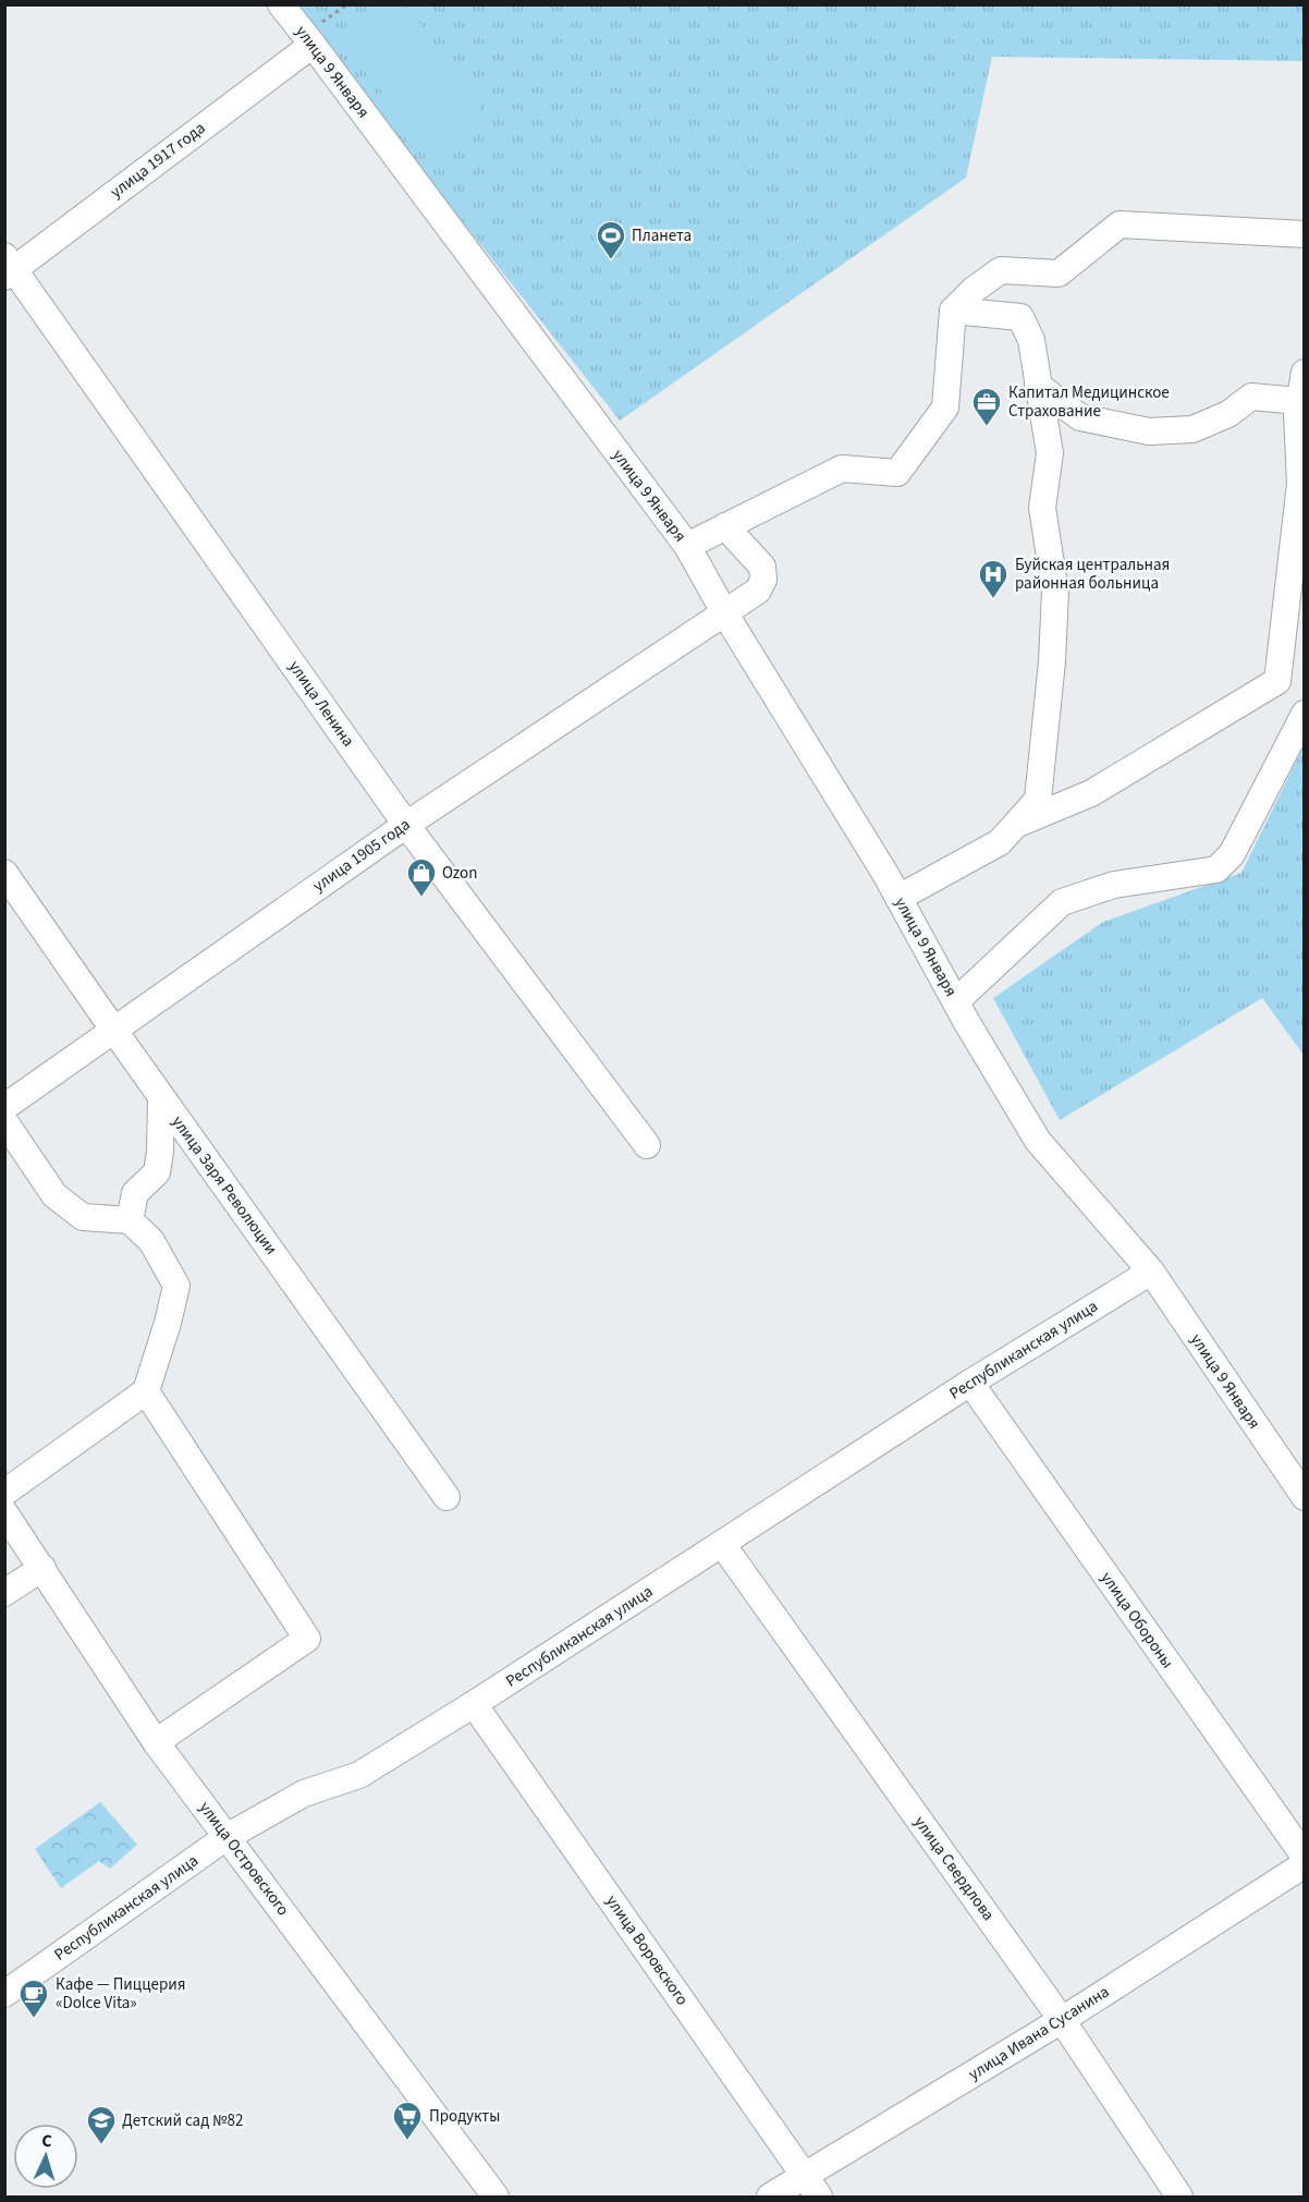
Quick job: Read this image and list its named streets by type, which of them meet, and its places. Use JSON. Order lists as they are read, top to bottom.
{
  "streets": {
    "street": [
      "улица 9 Января",
      "улица 1917 года",
      "улица Ленина",
      "улица 1905 года",
      "улица Заря Революции",
      "Республиканская улица",
      "улица Обороны",
      "улица Островского",
      "улица Свердлова",
      "улица Воровского",
      "улица Ивана Сусанина"
    ]
  },
  "crossings": [
    ["улица 9 Января", "улица 1917 года"],
    ["улица 9 Января", "улица 1905 года"],
    ["улица 9 Января", "Республиканская улица"],
    ["улица 1917 года", "улица Ленина"],
    ["улица Ленина", "улица 1905 года"],
    ["улица 1905 года", "улица Заря Революции"],
    ["Республиканская улица", "улица Обороны"],
    ["Республиканская улица", "улица Островского"],
    ["Республиканская улица", "улица Свердлова"],
    ["Республиканская улица", "улица Воровского"],
    ["улица Свердлова", "улица Ивана Сусанина"],
    ["улица Воровского", "улица Ивана Сусанина"]
  ],
  "places": {
    "sports": ["Планета"],
    "office": ["Капитал Медицинское Страхование"],
    "hospital": ["Буйская центральная районная больница"],
    "shop": ["Ozon"],
    "cafe": ["Кафе — Пиццерия «Dolce Vita»"],
    "supermarket": ["Продукты"],
    "school or university": ["Детский сад №82"]
  },
  "north": "top"
}
